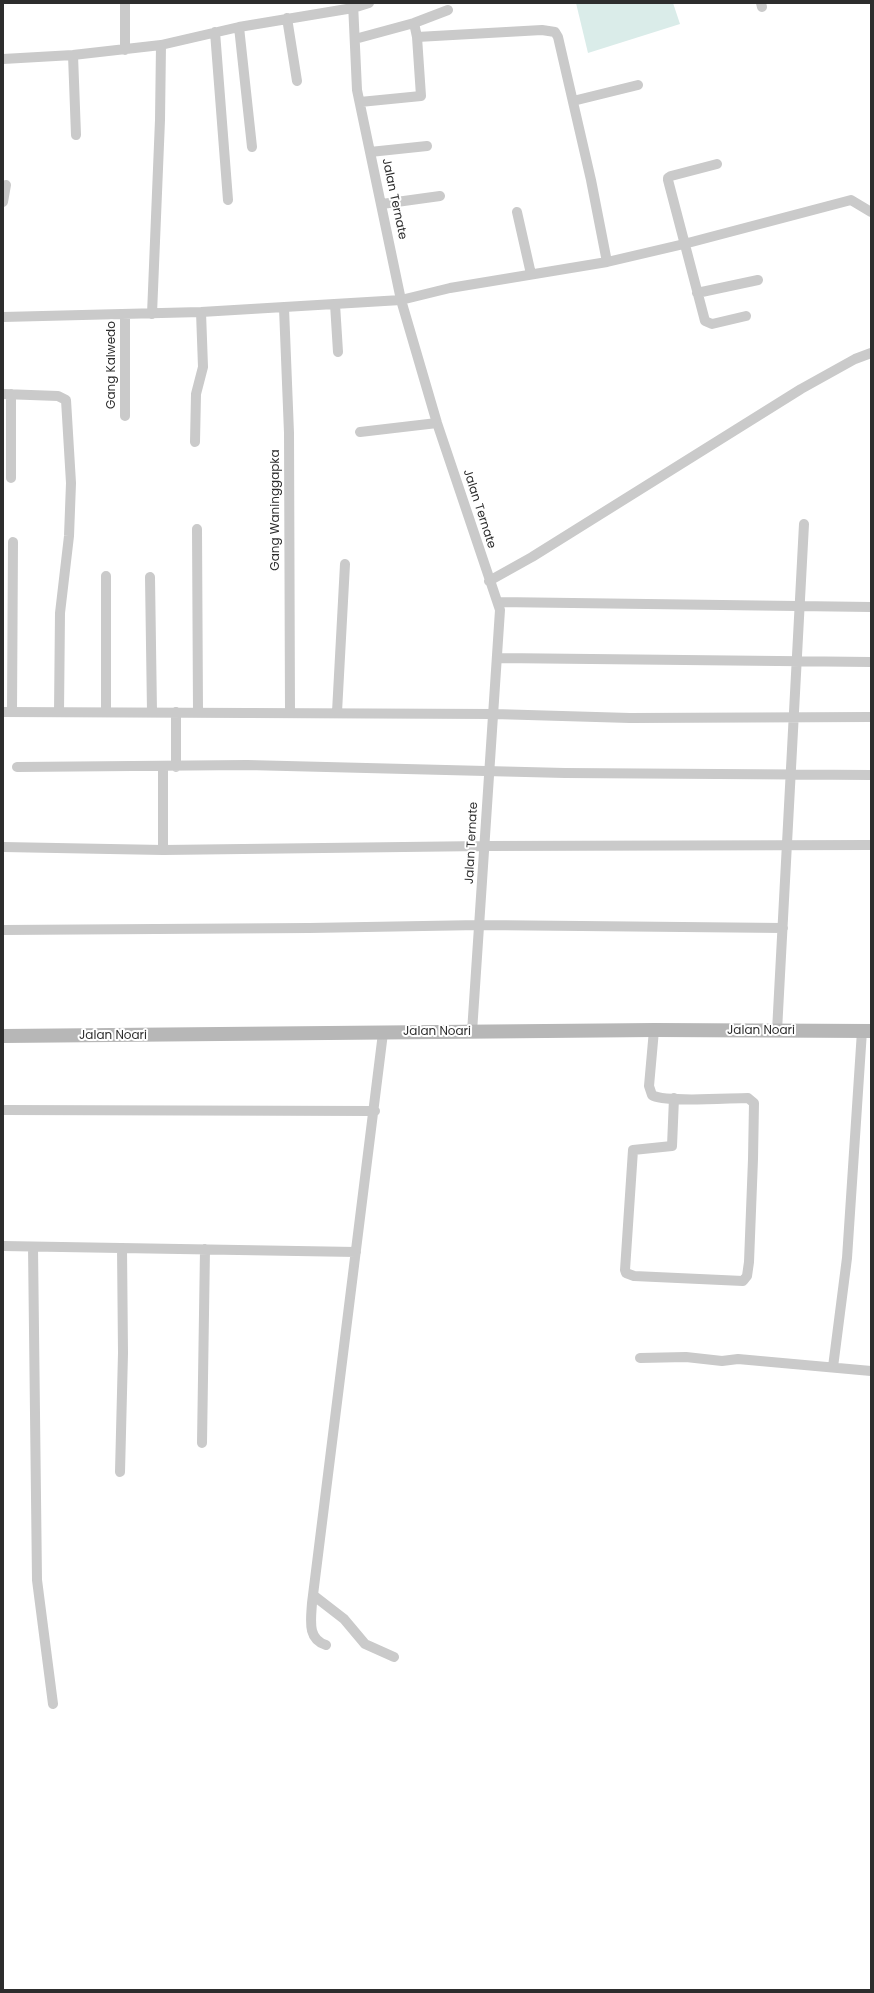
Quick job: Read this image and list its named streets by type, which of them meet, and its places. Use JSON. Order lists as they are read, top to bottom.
{
  "streets": {
    "street": [
      "Jalan Ternate",
      "Gang Kalwedo",
      "Gang Waninggapka",
      "Jalan Noari"
    ]
  },
  "crossings": [
    ["Jalan Ternate", "Jalan Noari"]
  ]
}
